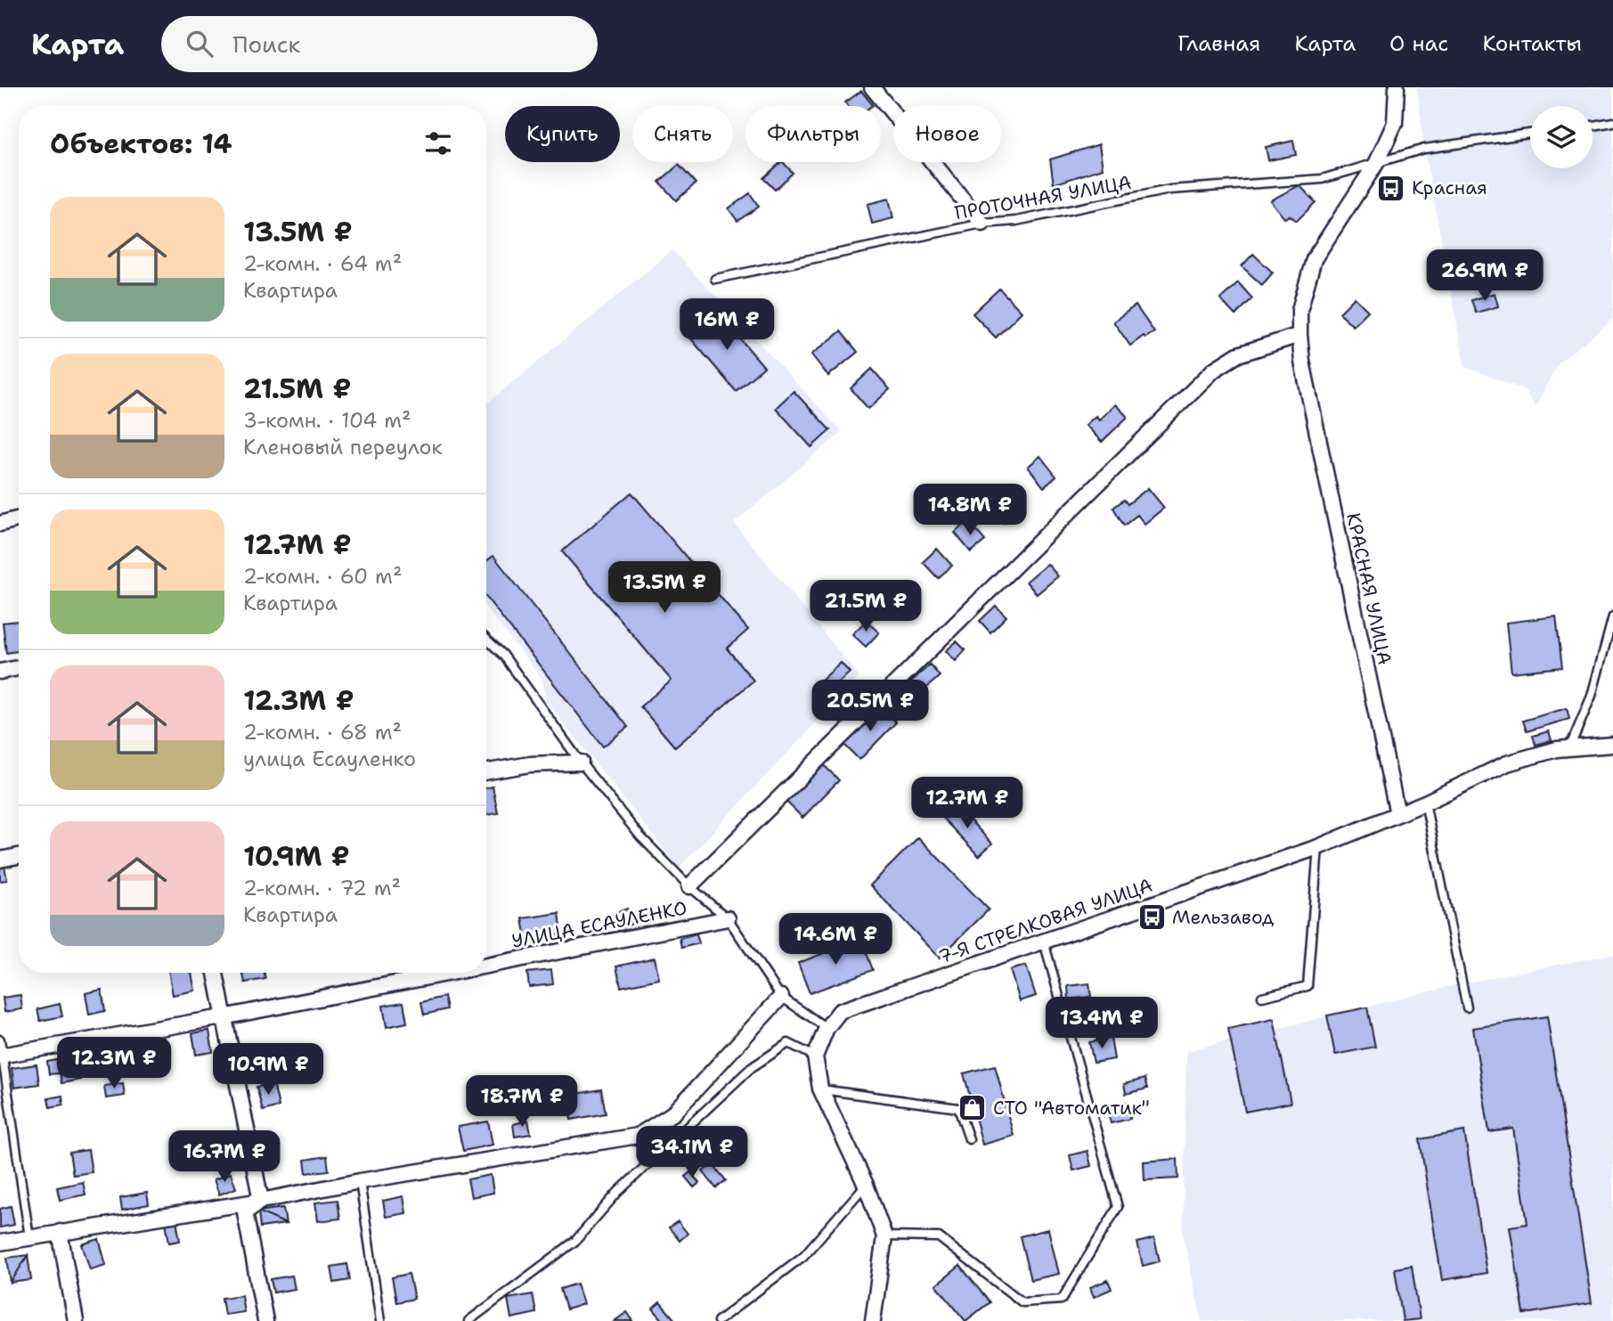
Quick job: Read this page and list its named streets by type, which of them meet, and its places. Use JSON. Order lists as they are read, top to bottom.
{
  "streets": {
    "street": ["КРАСНАЯ УЛИЦА", "7-Я СТРЕЛКОВАЯ УЛИЦА", "УЛИЦА ЕСАУЛЕНКО"],
    "lane": ["ПРОТОЧНАЯ УЛИЦА"]
  },
  "crossings": [
    ["ПРОТОЧНАЯ УЛИЦА", "КРАСНАЯ УЛИЦА"],
    ["КРАСНАЯ УЛИЦА", "7-Я СТРЕЛКОВАЯ УЛИЦА"]
  ],
  "places": {
    "bus stop": ["Красная", "Мельзавод"],
    "shop": ["СТО \"Автоматик\""]
  },
  "page": {
    "header": "Карта",
    "search": "Поиск",
    "nav": [
      "Главная",
      "Карта",
      "О нас",
      "Контакты"
    ],
    "chip": [
      "Купить",
      "Снять",
      "Фильтры",
      "Новое"
    ],
    "heading": "Объектов: 14",
    "list": [
      {
        "name": "13.5M ₽",
        "note": "2-комн. · 64 m² · Квартира"
      },
      {
        "name": "21.5M ₽",
        "note": "3-комн. · 104 m² · Кленовый переулок"
      },
      {
        "name": "12.7M ₽",
        "note": "2-комн. · 60 m² · Квартира"
      },
      {
        "name": "12.3M ₽",
        "note": "2-комн. · 68 m² · улица Есауленко"
      },
      {
        "name": "10.9M ₽",
        "note": "2-комн. · 72 m² · Квартира"
      }
    ],
    "price": [
      "26.9M ₽",
      "16M ₽",
      "14.8M ₽",
      "13.5M ₽",
      "21.5M ₽",
      "20.5M ₽",
      "12.7M ₽",
      "14.6M ₽",
      "13.4M ₽",
      "12.3M ₽",
      "10.9M ₽",
      "18.7M ₽",
      "34.1M ₽",
      "16.7M ₽"
    ]
  }
}
